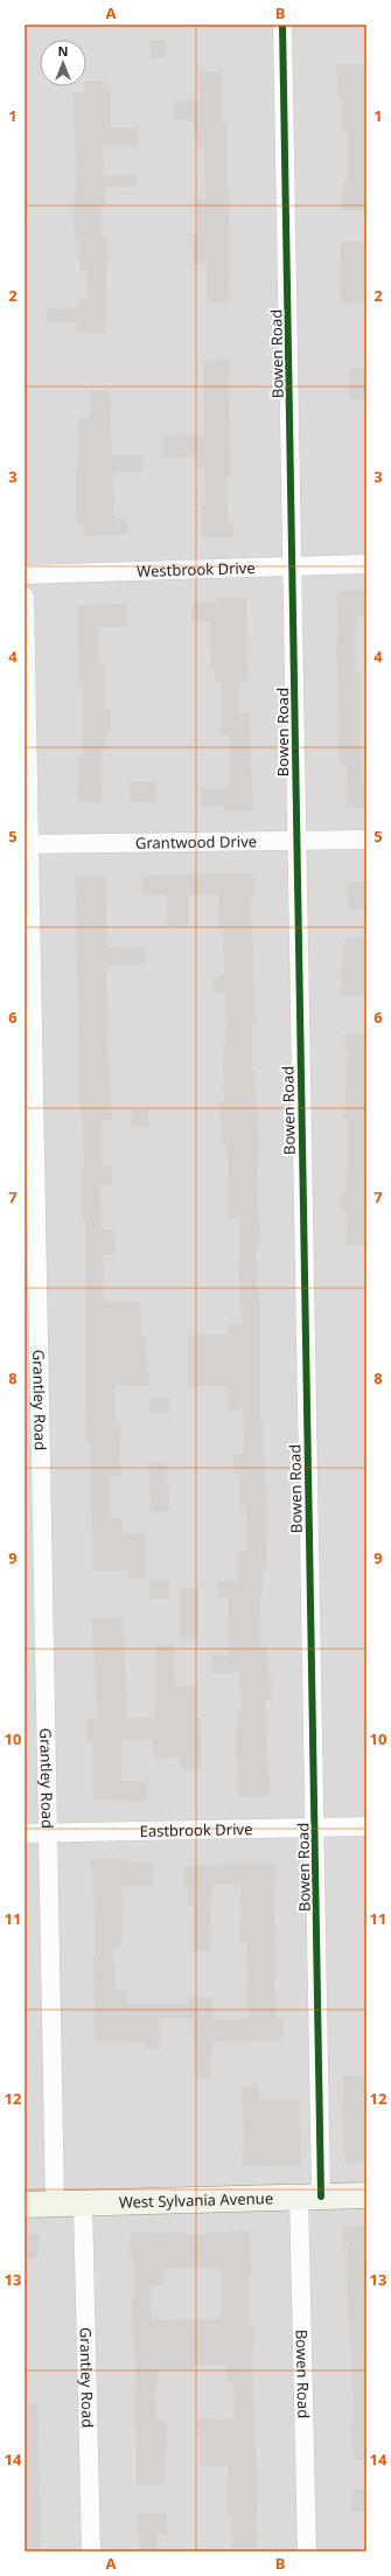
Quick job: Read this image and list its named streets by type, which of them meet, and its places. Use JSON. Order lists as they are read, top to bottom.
{
  "streets": {
    "main road": ["West Sylvania Avenue"],
    "street": [
      "Bowen Road",
      "Westbrook Drive",
      "Grantwood Drive",
      "Grantley Road",
      "Eastbrook Drive"
    ]
  },
  "crossings": [
    ["Bowen Road", "Westbrook Drive"],
    ["Bowen Road", "Grantwood Drive"],
    ["Bowen Road", "Eastbrook Drive"],
    ["Bowen Road", "West Sylvania Avenue"],
    ["Grantwood Drive", "Grantley Road"],
    ["Grantley Road", "Eastbrook Drive"],
    ["Grantley Road", "West Sylvania Avenue"]
  ],
  "north": "top",
  "grid": {
    "columns": ["A", "B"],
    "rows": [
      "1",
      "2",
      "3",
      "4",
      "5",
      "6",
      "7",
      "8",
      "9",
      "10",
      "11",
      "12",
      "13",
      "14"
    ]
  }
}
